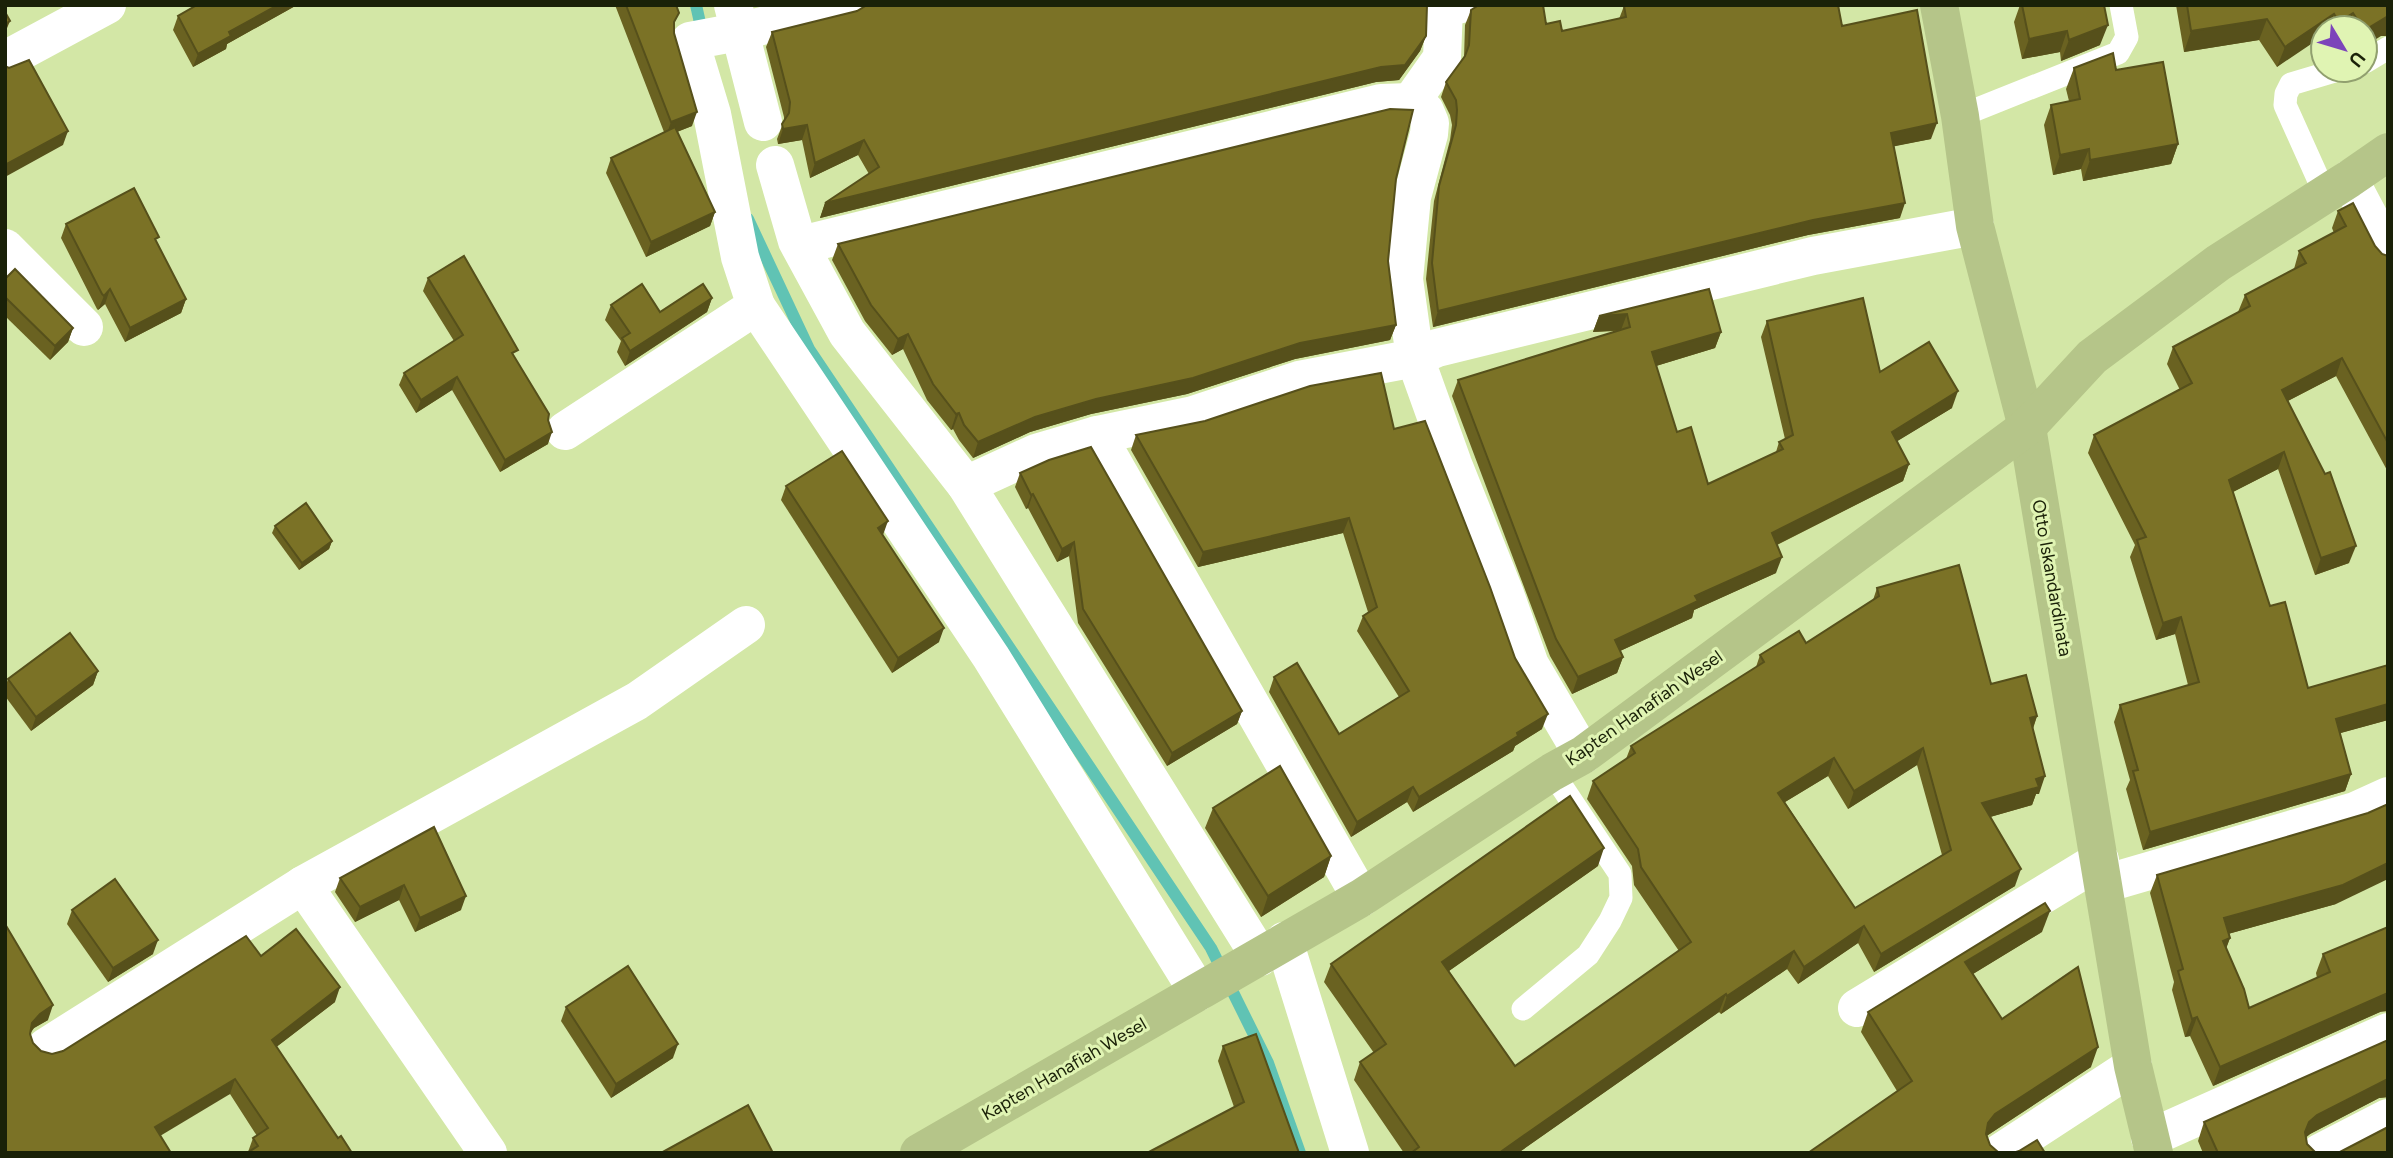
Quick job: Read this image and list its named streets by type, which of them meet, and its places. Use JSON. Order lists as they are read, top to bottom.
{
  "streets": {
    "main road": ["Otto Iskandardinata", "Kapten Hanafiah Wesel"]
  },
  "crossings": [
    ["Otto Iskandardinata", "Kapten Hanafiah Wesel"]
  ],
  "north": "bottom right"
}
